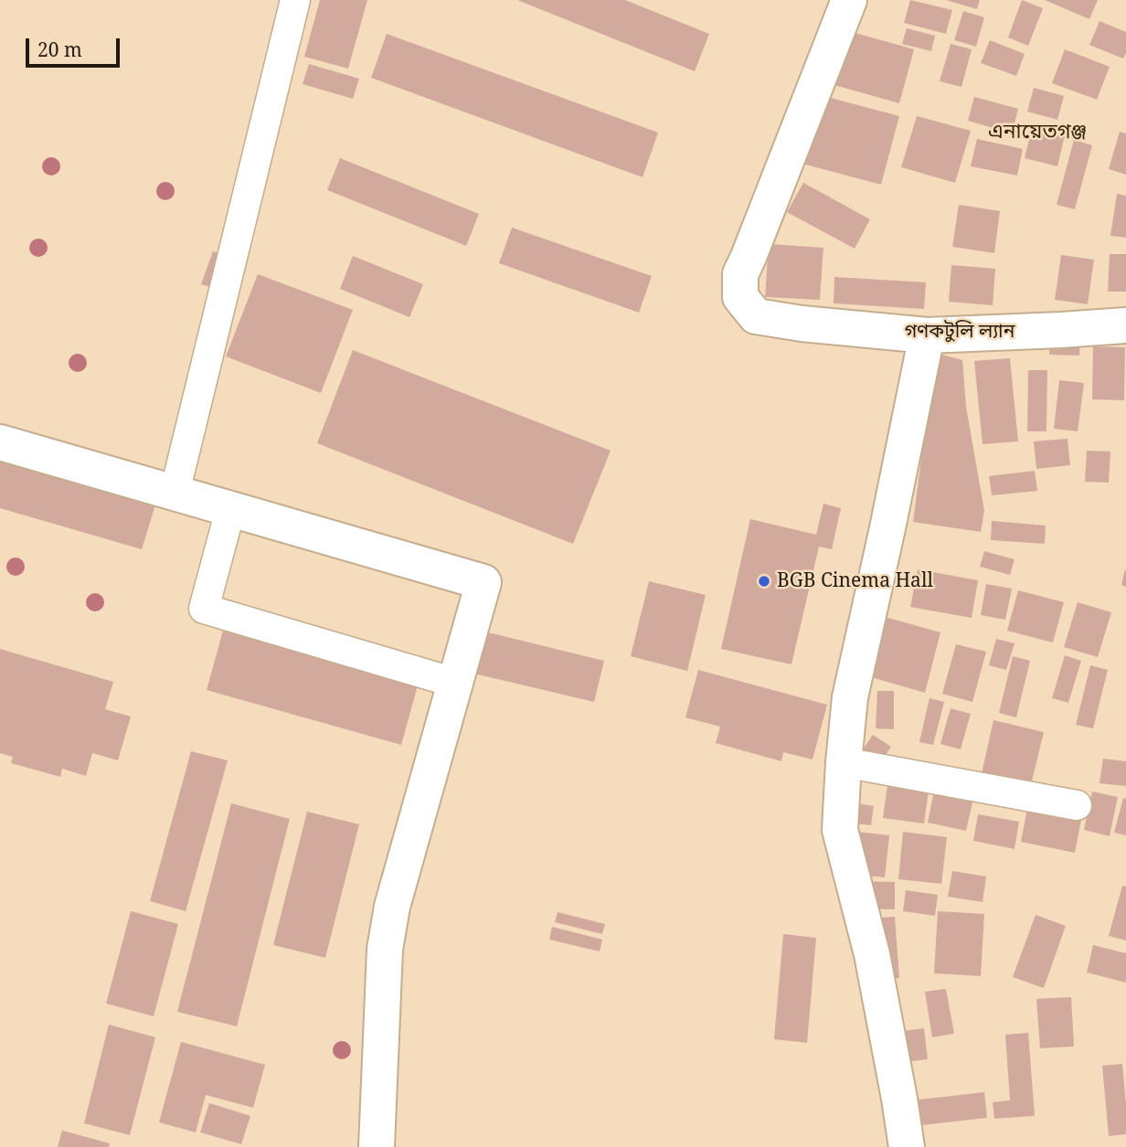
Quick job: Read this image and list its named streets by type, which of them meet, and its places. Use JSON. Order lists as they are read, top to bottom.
{
  "streets": {
    "street": ["গণকটুলি ল্যান"]
  },
  "districts": ["এনায়েতগঞ্জ"],
  "places": ["BGB Cinema Hall"],
  "scale_bar": "20 m"
}
